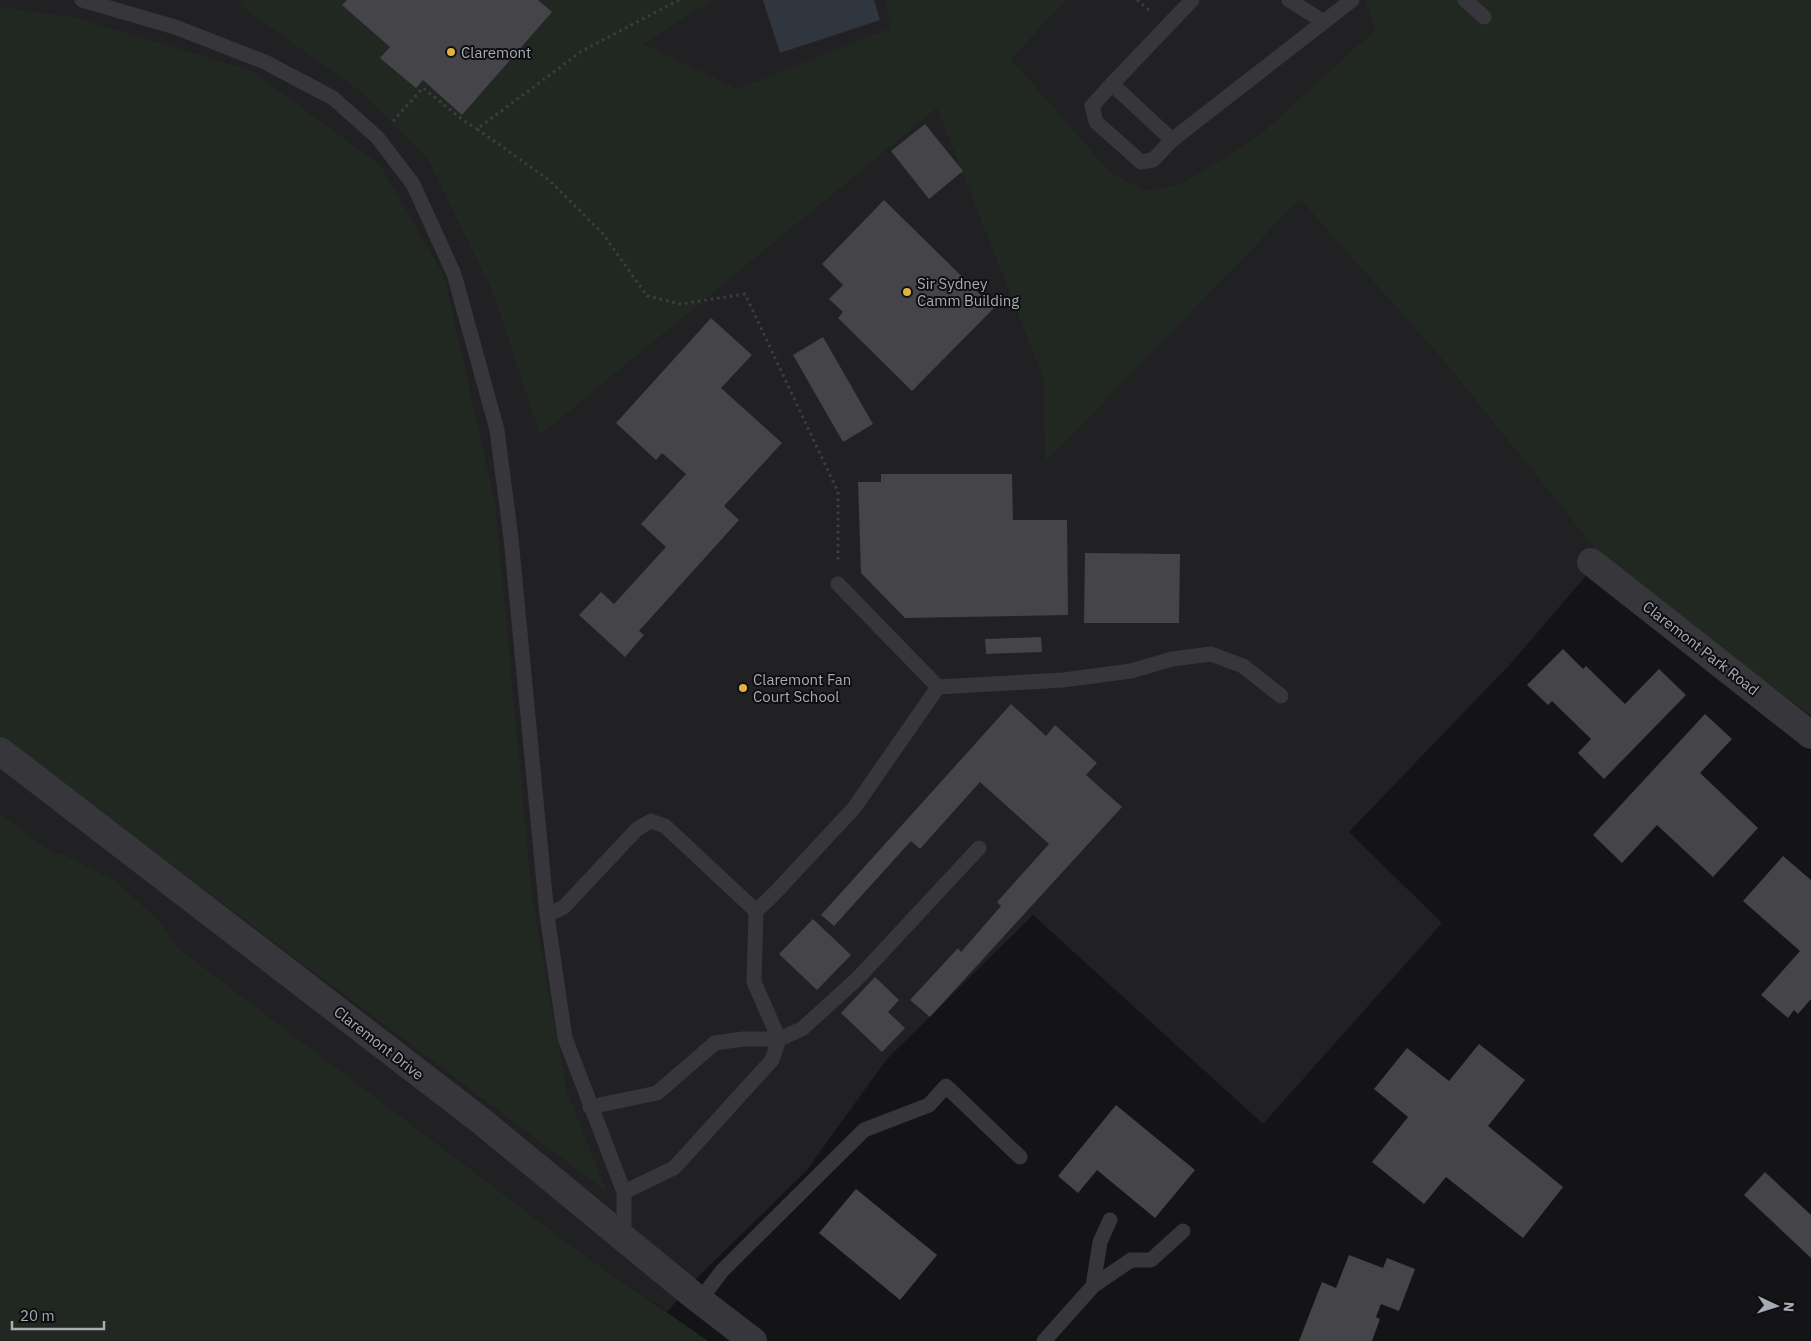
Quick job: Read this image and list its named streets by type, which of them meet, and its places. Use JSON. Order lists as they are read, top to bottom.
{
  "streets": {
    "street": ["Claremont Park Road", "Claremont Drive"]
  },
  "places": ["Claremont", "Sir Sydney Camm Building", "Claremont Fan Court School"],
  "scale_bar": "20 m",
  "north": "right"
}
